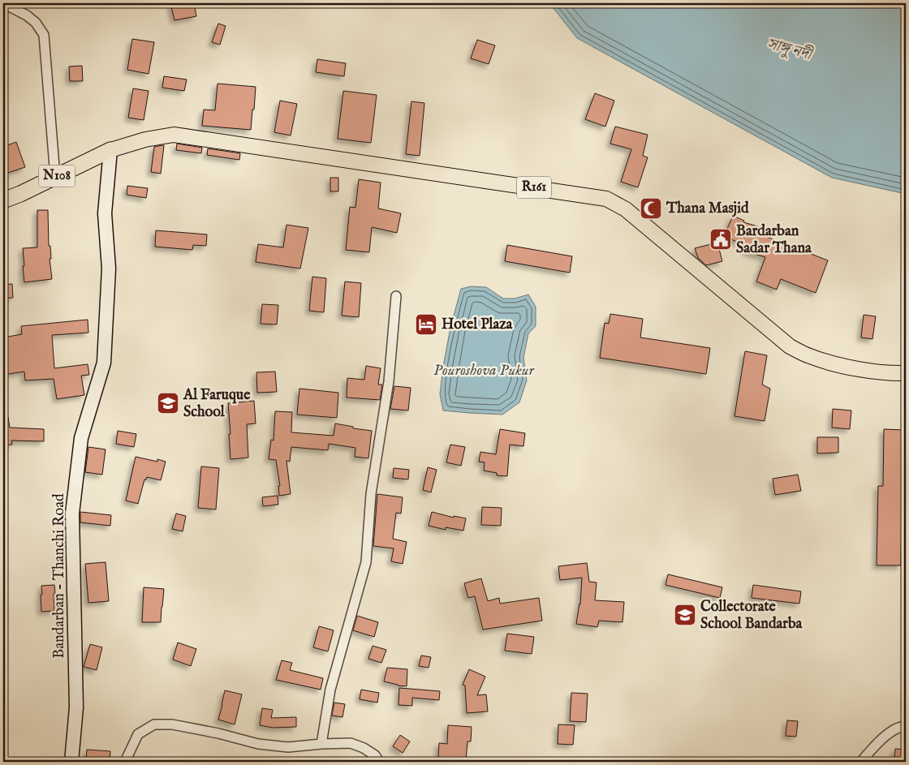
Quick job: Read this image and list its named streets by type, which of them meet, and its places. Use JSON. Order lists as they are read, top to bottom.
{
  "streets": {
    "highway": ["N108"],
    "main road": ["R161", "Bandarban - Thanchi Road"]
  },
  "crossings": [
    ["N108", "R161"],
    ["N108", "Bandarban - Thanchi Road"],
    ["R161", "Bandarban - Thanchi Road"]
  ],
  "water": ["সাঙ্গু নদী", "Pouroshova Pukur"],
  "places": {
    "mosque": ["Thana Masjid"],
    "public building": ["Bardarban Sadar Thana"],
    "hotel": ["Hotel Plaza"],
    "school or university": ["Al Faruque School", "Collectorate School Bandarba"]
  }
}
